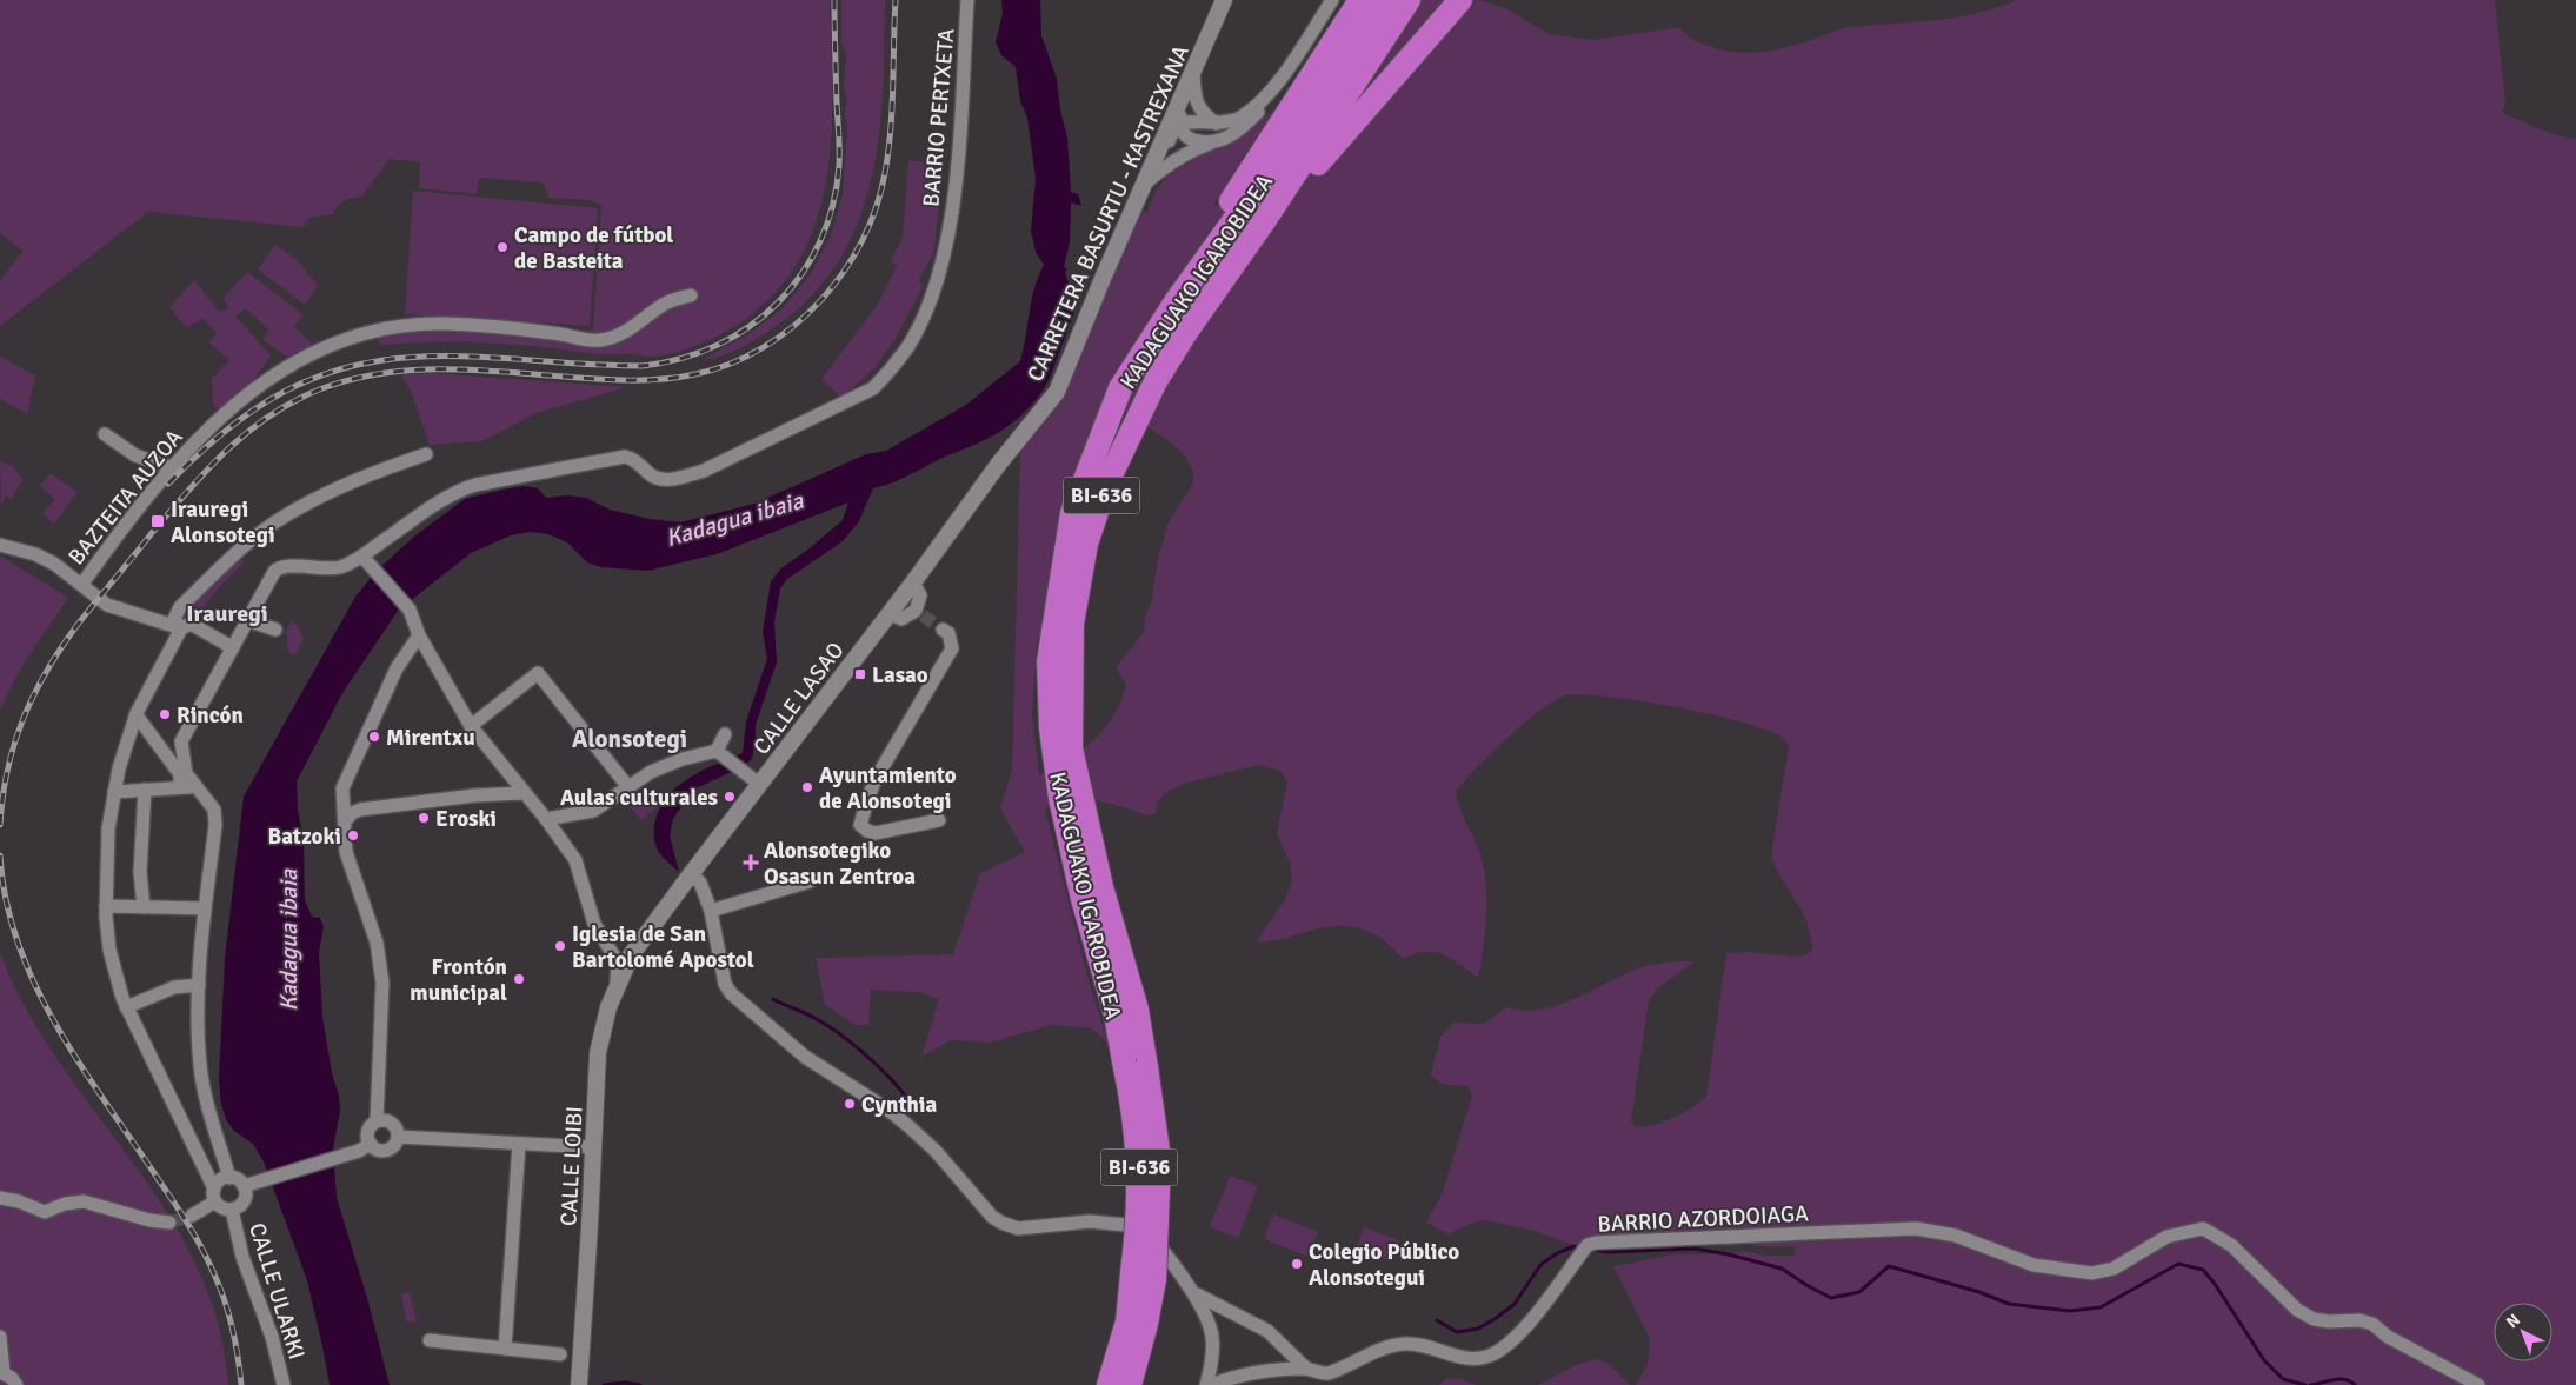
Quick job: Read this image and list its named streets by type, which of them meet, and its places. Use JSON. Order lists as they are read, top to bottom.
{
  "streets": {
    "highway": ["KADAGUAKO IGAROBIDEA", "BI-636"],
    "street": [
      "BARRIO PERTXETA",
      "CARRETERA BASURTU - KASTREXANA",
      "BAZTEITA AUZOA",
      "CALLE LASAO",
      "CALLE LOIBI",
      "BARRIO AZORDOIAGA",
      "CALLE ULARKI"
    ]
  },
  "crossings": [
    ["CARRETERA BASURTU - KASTREXANA", "CALLE LASAO"],
    ["CALLE LASAO", "CALLE LOIBI"]
  ],
  "districts": ["Irauregi", "Alonsotegi"],
  "water": ["Kadagua ibaia"],
  "places": {
    "other": [
      "Campo de fútbol de Basteita",
      "Rincón",
      "Mirentxu",
      "Ayuntamiento de Alonsotegi",
      "Aulas culturales",
      "Eroski",
      "Batzoki",
      "Iglesia de San Bartolomé Apostol",
      "Frontón municipal",
      "Cynthia",
      "Colegio Público Alonsotegui"
    ],
    "transit": ["Irauregi Alonsotegi", "Lasao"],
    "health": ["Alonsotegiko Osasun Zentroa"]
  },
  "north": "top left"
}
